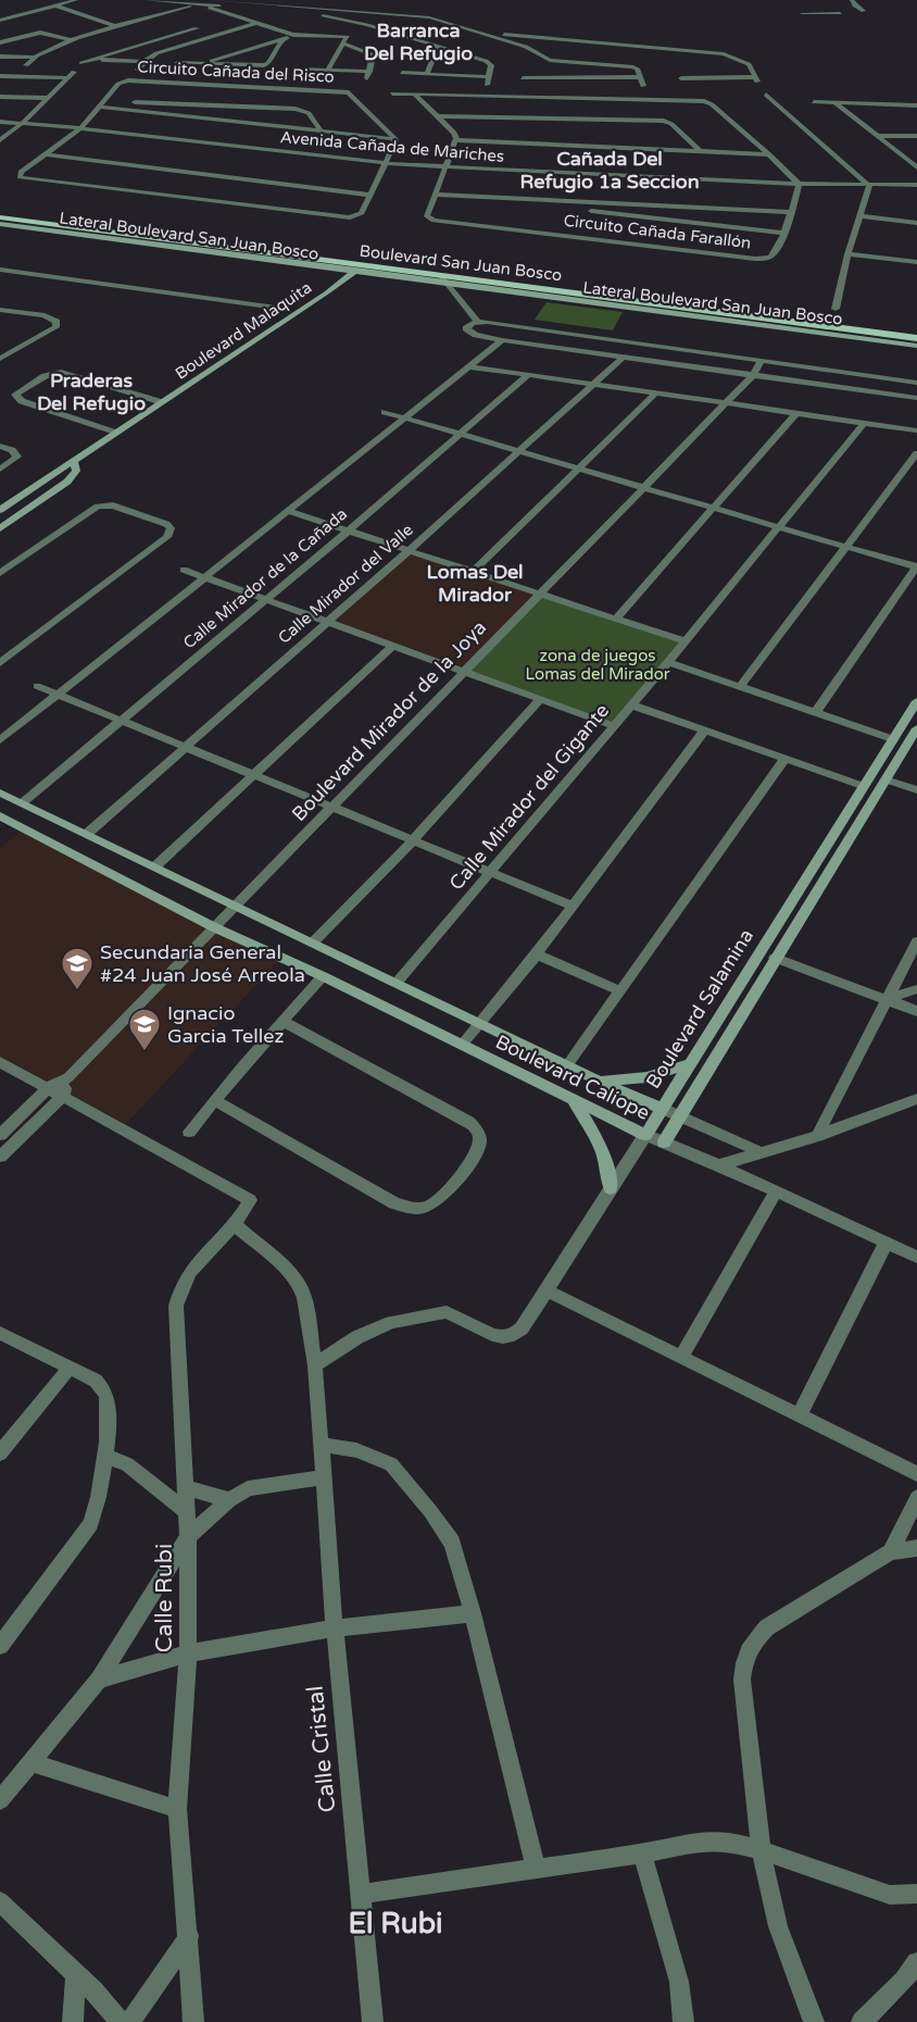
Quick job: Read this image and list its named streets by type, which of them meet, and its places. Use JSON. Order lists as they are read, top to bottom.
{
  "streets": {
    "main road": ["Boulevard San Juan Bosco"],
    "street": [
      "Circuito Cañada del Risco",
      "Avenida Cañada de Mariches",
      "Circuito Cañada Farallón",
      "Lateral Boulevard San Juan Bosco",
      "Boulevard Malaquita",
      "Calle Mirador de la Cañada",
      "Calle Mirador del Valle",
      "Boulevard Mirador de la Joya",
      "Calle Mirador del Gigante",
      "Boulevard Salamina",
      "Boulevard Calíope",
      "Calle Rubi",
      "Calle Cristal"
    ]
  },
  "crossings": [
    ["Circuito Cañada del Risco", "Avenida Cañada de Mariches"],
    ["Avenida Cañada de Mariches", "Circuito Cañada Farallón"],
    ["Lateral Boulevard San Juan Bosco", "Boulevard San Juan Bosco"],
    ["Lateral Boulevard San Juan Bosco", "Boulevard Malaquita"],
    ["Boulevard San Juan Bosco", "Boulevard Malaquita"],
    ["Calle Mirador de la Cañada", "Boulevard Calíope"],
    ["Calle Mirador del Valle", "Boulevard Calíope"],
    ["Boulevard Mirador de la Joya", "Boulevard Calíope"],
    ["Boulevard Mirador de la Joya", "Calle Rubi"],
    ["Calle Mirador del Gigante", "Boulevard Calíope"],
    ["Boulevard Salamina", "Boulevard Calíope"],
    ["Boulevard Salamina", "Calle Cristal"],
    ["Calle Rubi", "Calle Cristal"]
  ],
  "districts": [
    "Barranca Del Refugio",
    "Cañada Del Refugio 1a Seccion",
    "Praderas Del Refugio",
    "Lomas Del Mirador",
    "El Rubi"
  ],
  "parks": ["zona de juegos Lomas del Mirador"],
  "places": {
    "school or university": ["Secundaria General #24 Juan José Arreola", "Ignacio Garcia Tellez"]
  }
}
